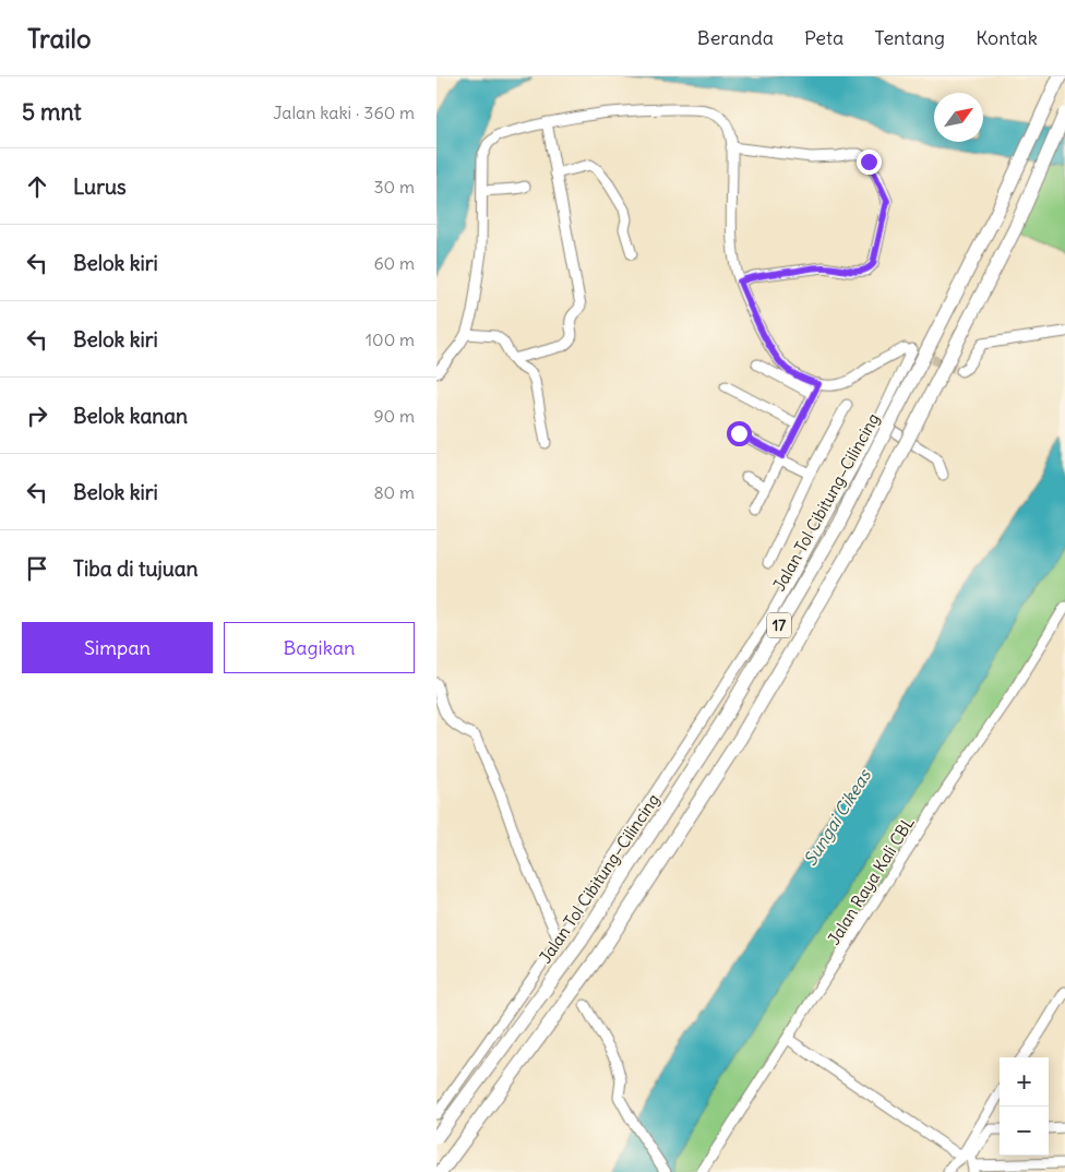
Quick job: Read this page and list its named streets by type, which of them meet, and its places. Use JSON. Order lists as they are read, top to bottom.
{
  "streets": {
    "highway": ["Jalan Tol Cibitung–Cilincing", "17"],
    "street": ["Jalan Raya Kali CBL"]
  },
  "water": ["Sungai Cikeas"],
  "north": "top right",
  "page": {
    "header": "Trailo",
    "nav": [
      "Beranda",
      "Peta",
      "Tentang",
      "Kontak"
    ],
    "heading": ["5 mnt", "Jalan kaki · 360 m"],
    "list": [
      ["Lurus", "30 m"],
      ["Belok kiri", "60 m"],
      ["Belok kiri", "100 m"],
      ["Belok kanan", "90 m"],
      ["Belok kiri", "80 m"],
      "Tiba di tujuan"
    ],
    "buttons": ["Simpan", "Bagikan"],
    "map_buttons": ["+", "−"]
  }
}
